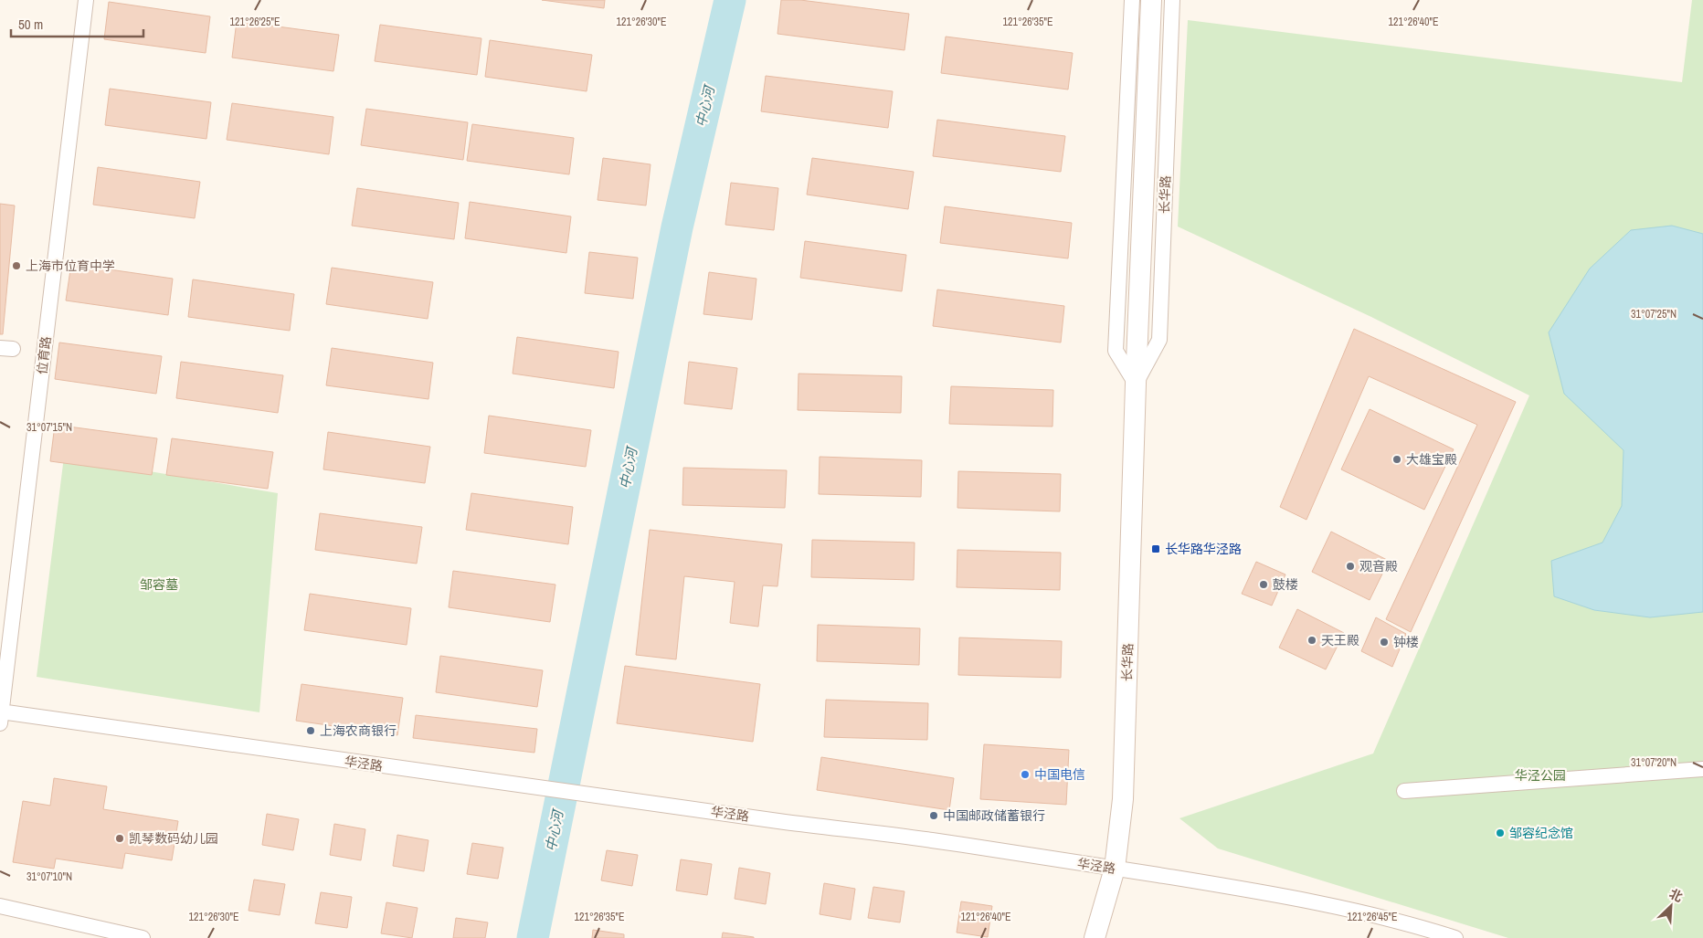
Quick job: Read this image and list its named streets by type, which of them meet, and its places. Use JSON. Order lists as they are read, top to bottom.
{
  "streets": {
    "street": ["长华路", "位育路", "华泾路"]
  },
  "crossings": [
    ["长华路", "华泾路"],
    ["位育路", "华泾路"]
  ],
  "water": ["中心河"],
  "parks": ["邹容墓", "华泾公园"],
  "places": {
    "other": [
      "上海市位育中学",
      "大雄宝殿",
      "观音殿",
      "鼓楼",
      "天王殿",
      "钟楼",
      "上海农商银行",
      "中国电信",
      "中国邮政储蓄银行",
      "邹容纪念馆",
      "凯琴数码幼儿园"
    ],
    "transit": ["长华路华泾路"]
  },
  "scale_bar": "50 m",
  "north": "top right",
  "coordinates": [
    "121°26'25\"E",
    "121°26'30\"E",
    "121°26'35\"E",
    "121°26'40\"E",
    "31°07'25\"N",
    "31°07'15\"N",
    "31°07'20\"N",
    "31°07'10\"N",
    "121°26'45\"E"
  ]
}
